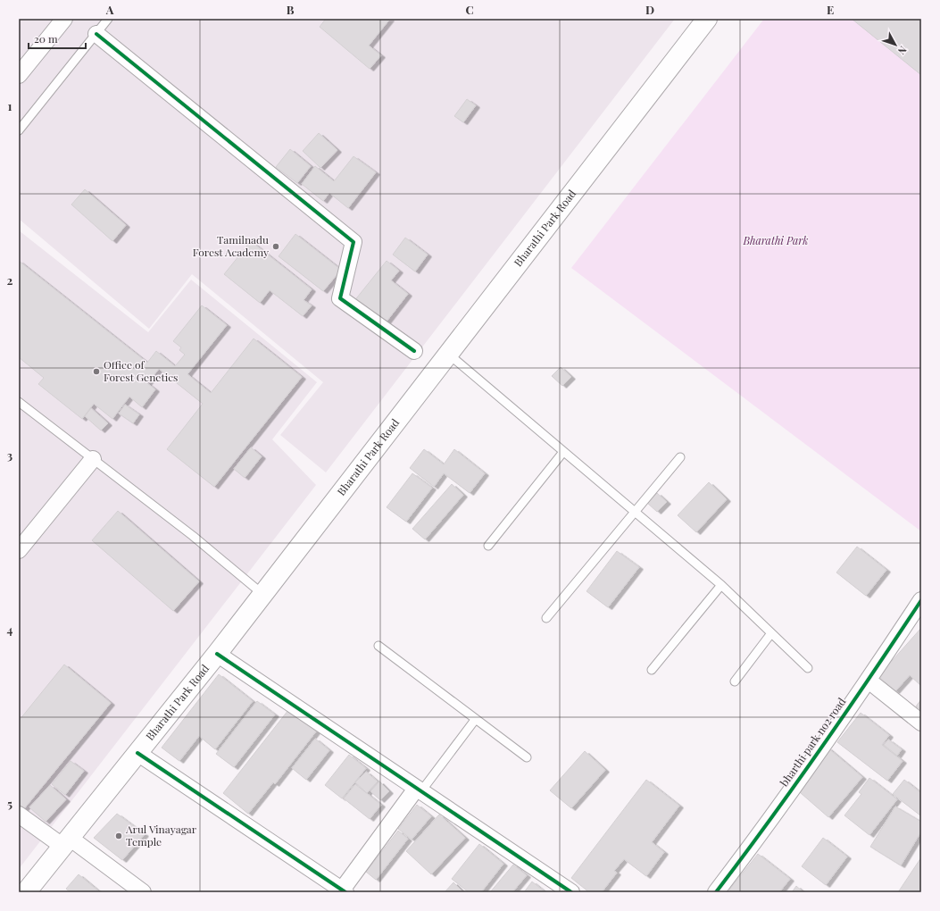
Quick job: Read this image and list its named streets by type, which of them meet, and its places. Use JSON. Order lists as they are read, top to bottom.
{
  "streets": {
    "main road": ["Bharathi Park Road"],
    "street": ["bharthi park no2 road"]
  },
  "parks": ["Bharathi Park"],
  "places": ["Tamilnadu Forest Academy", "Office of Forest Genetics", "Arul Vinayagar Temple"],
  "scale_bar": "20 m",
  "north": "bottom right",
  "grid": {
    "columns": [
      "A",
      "B",
      "C",
      "D",
      "E"
    ],
    "rows": [
      "1",
      "2",
      "3",
      "4",
      "5"
    ]
  }
}
